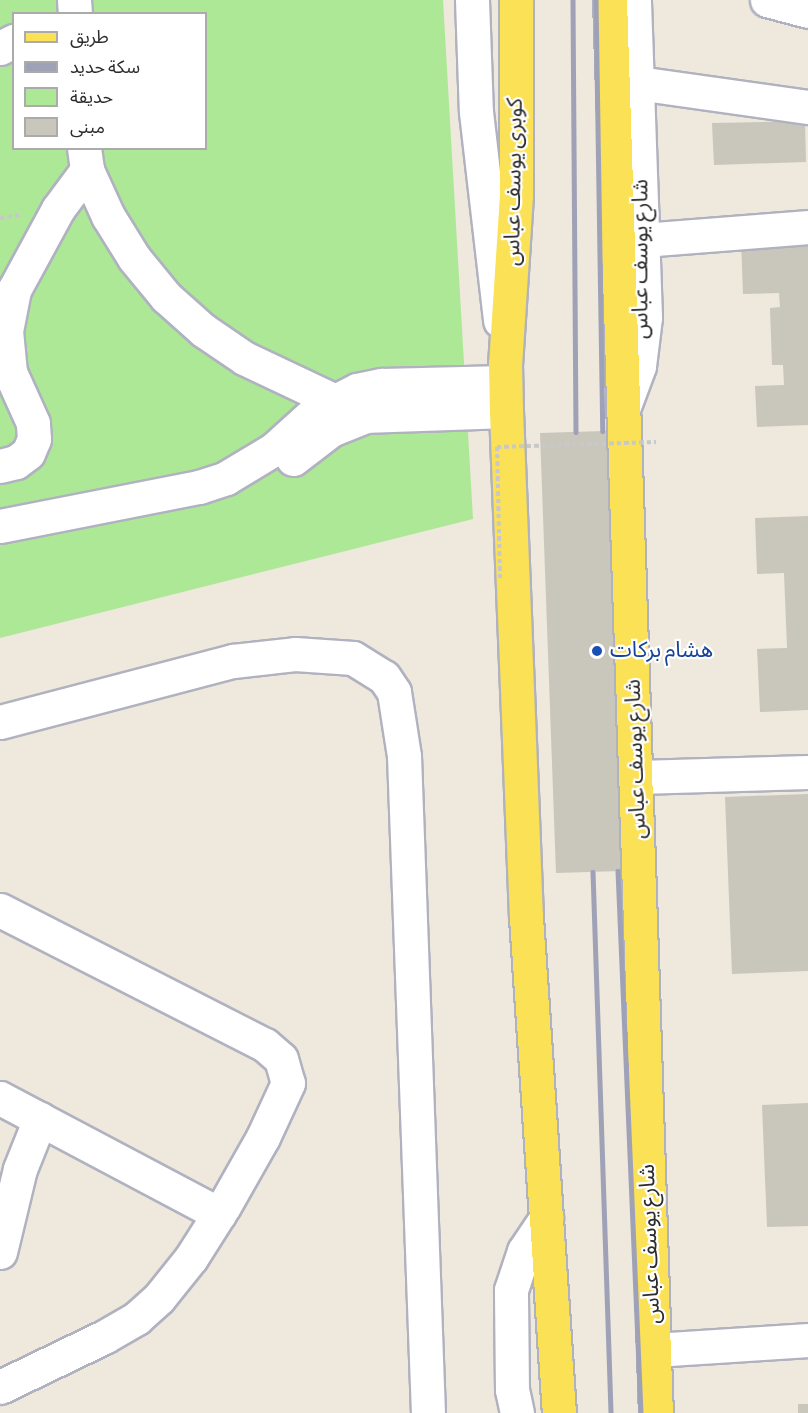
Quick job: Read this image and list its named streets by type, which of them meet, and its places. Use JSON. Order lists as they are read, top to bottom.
{
  "streets": {
    "main road": ["كوبرى يوسف عباس", "شارع يوسف عباس"]
  },
  "places": ["هشام بركات"],
  "legend": [
    "طريق",
    "سكة حديد",
    "حديقة",
    "مبنى"
  ]
}
